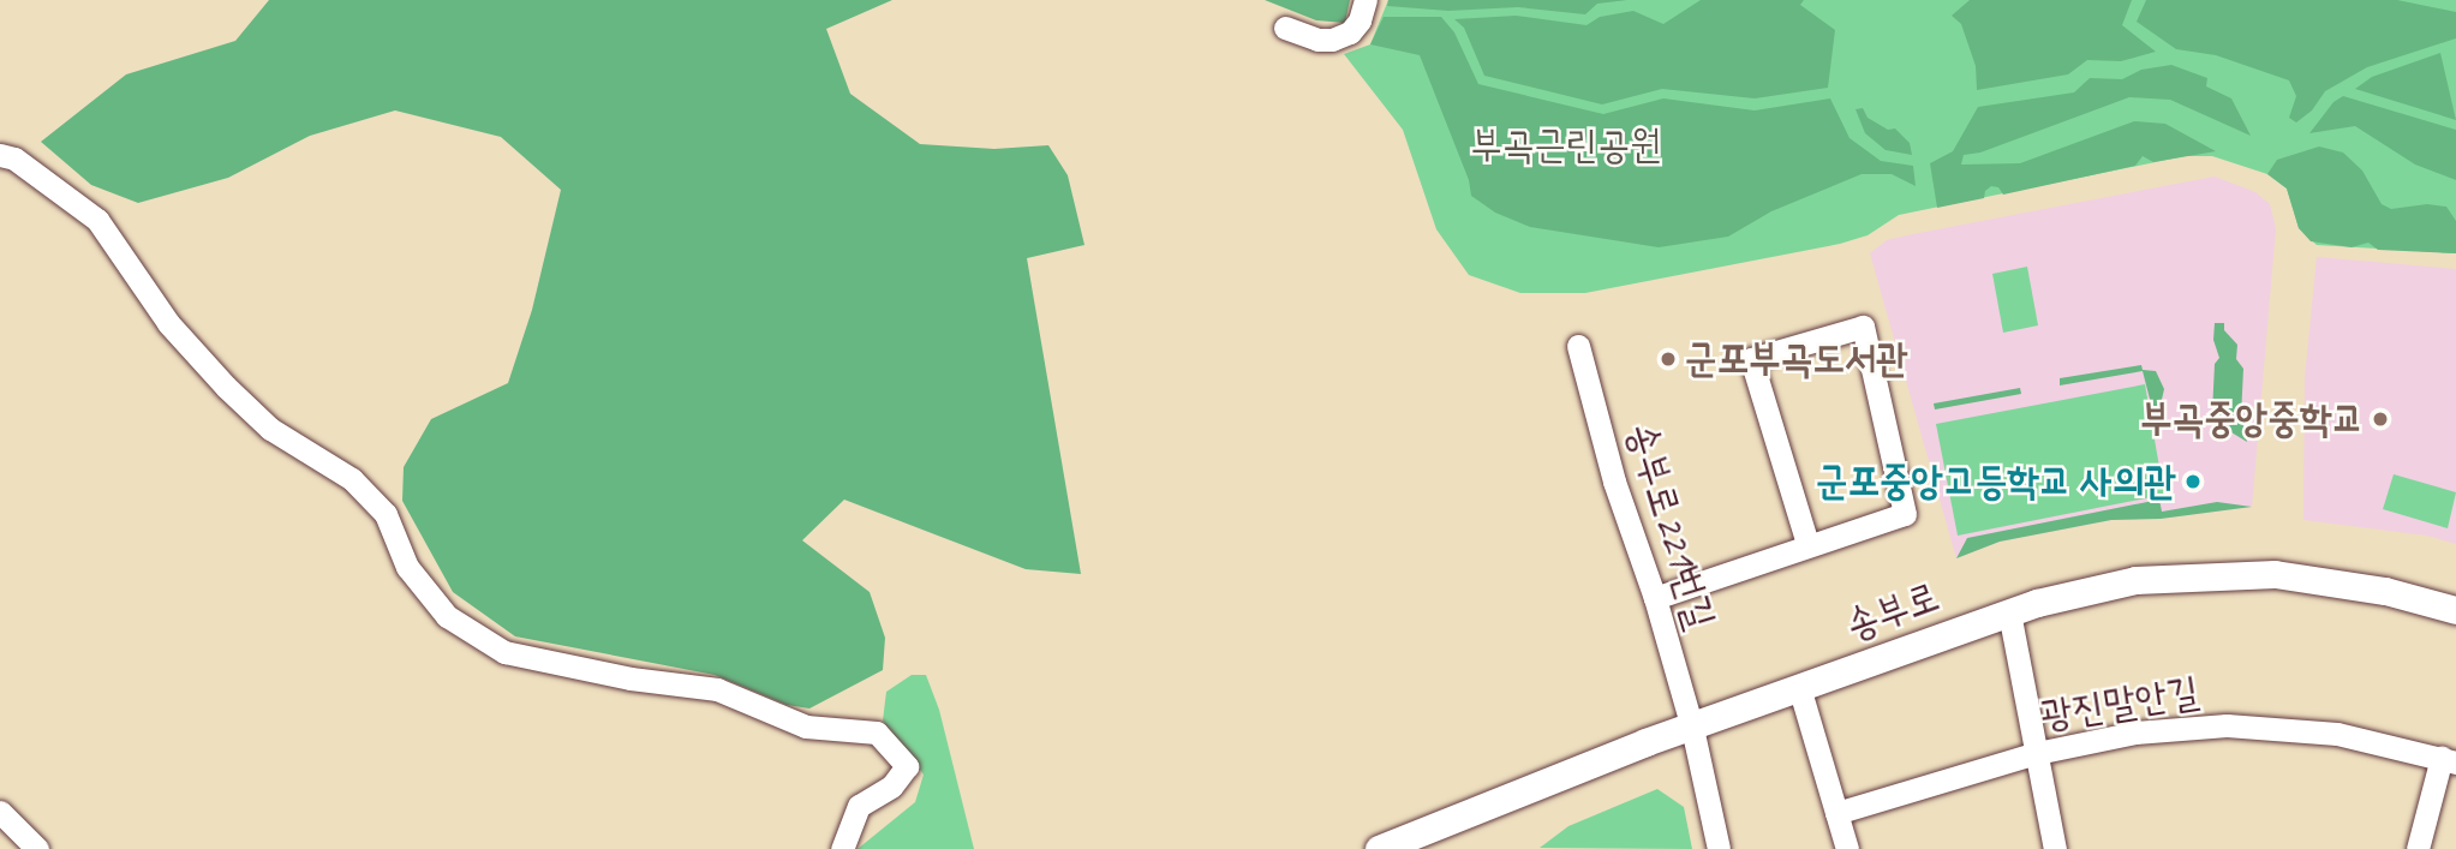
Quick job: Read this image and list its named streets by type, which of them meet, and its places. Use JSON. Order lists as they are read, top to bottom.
{
  "streets": {
    "street": ["송부로221번길", "송부로", "광진말안길"]
  },
  "crossings": [
    ["송부로221번길", "송부로"]
  ],
  "parks": ["부곡근린공원"],
  "places": ["군포부곡도서관", "부곡중앙중학교", "군포중앙고등학교 사의관"]
}
